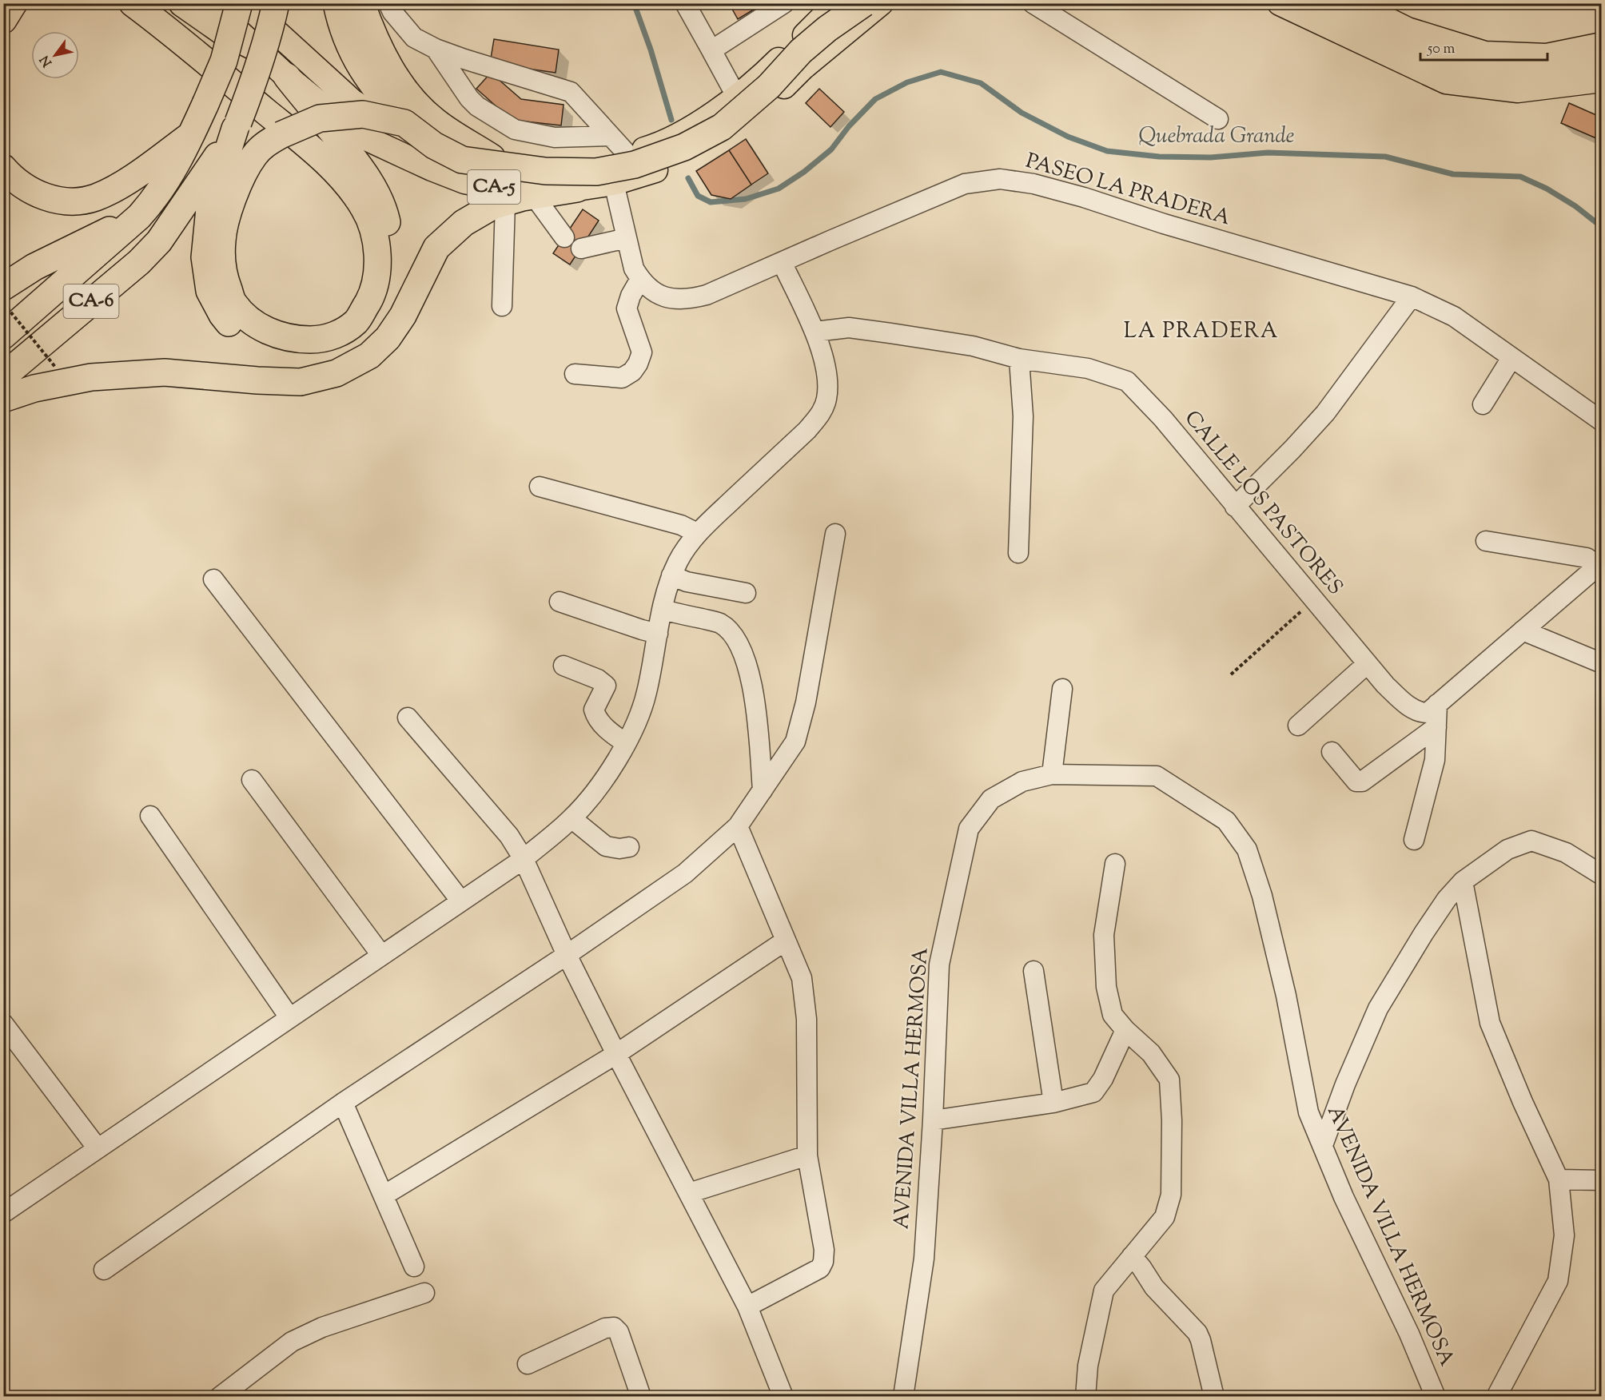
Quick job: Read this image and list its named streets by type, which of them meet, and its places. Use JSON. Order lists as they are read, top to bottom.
{
  "streets": {
    "highway": ["CA-6"],
    "main road": ["CA-5"],
    "street": ["PASEO LA PRADERA", "CALLE LOS PASTORES", "AVENIDA VILLA HERMOSA"]
  },
  "crossings": [
    ["CA-5", "PASEO LA PRADERA"]
  ],
  "districts": ["LA PRADERA"],
  "water": ["Quebrada Grande"],
  "scale_bar": "50 m",
  "north": "bottom left"
}
